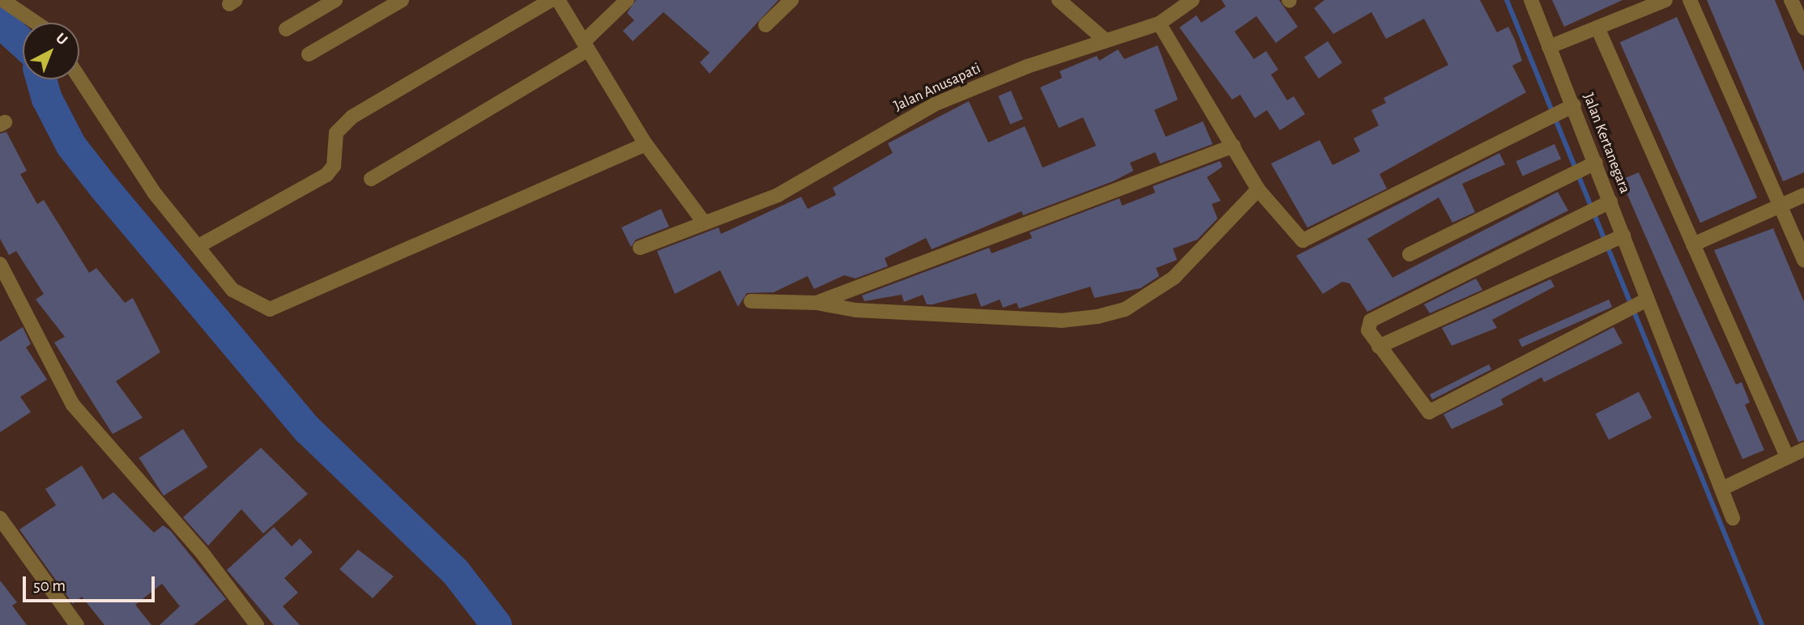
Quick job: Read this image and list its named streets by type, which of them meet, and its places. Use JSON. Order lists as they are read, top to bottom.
{
  "streets": {
    "street": ["Jalan Anusapati", "Jalan Kertanegara"]
  },
  "scale_bar": "50 m",
  "north": "top right"
}
